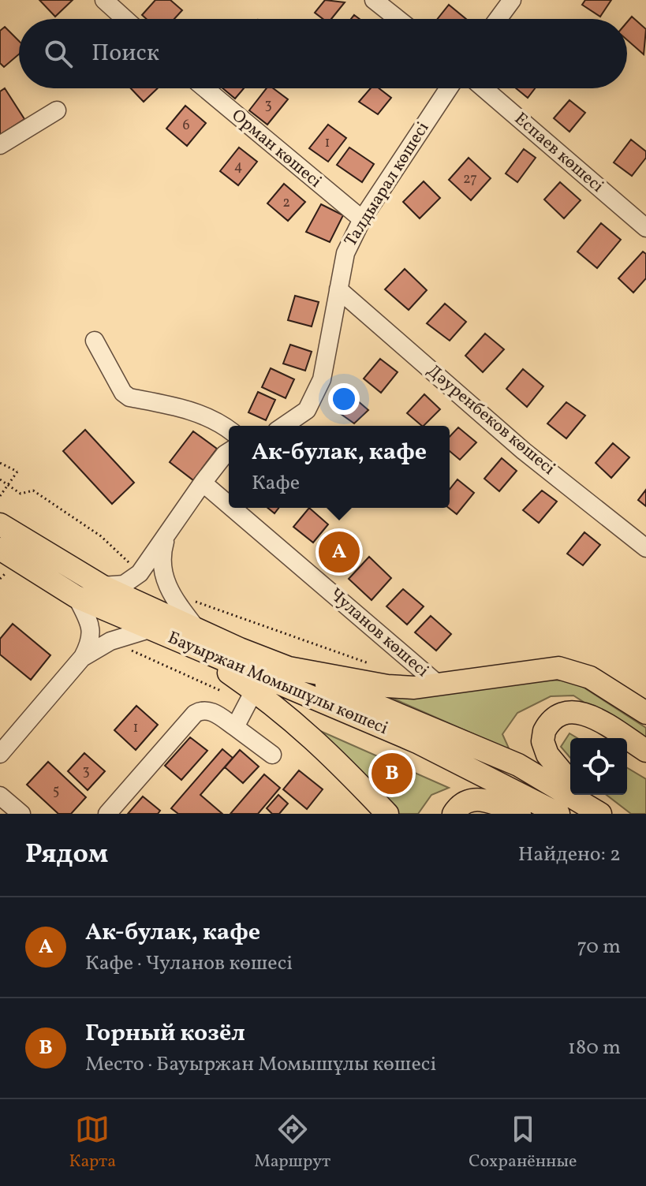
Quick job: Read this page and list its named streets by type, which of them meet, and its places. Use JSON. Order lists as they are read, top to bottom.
{
  "streets": {
    "main road": ["Бауыржан Момышұлы көшесі"],
    "street": [
      "Орман көшесі",
      "Еспаев көшесі",
      "Талдыарал көшесі",
      "Дәуренбеков көшесі",
      "Чуланов көшесі"
    ]
  },
  "crossings": [
    ["Орман көшесі", "Талдыарал көшесі"],
    ["Талдыарал көшесі", "Дәуренбеков көшесі"]
  ],
  "house_numbers": [
    "3",
    "6",
    "1",
    "4",
    "27",
    "2",
    "1",
    "3",
    "5"
  ],
  "page": {
    "search": "Поиск",
    "popup": ["Ак-булак, кафе", "Кафе"],
    "pins": ["A", "B"],
    "heading": ["Рядом", "Найдено: 2"],
    "list": [
      {
        "mark": "A",
        "name": "Ак-булак, кафе",
        "note": "Кафе · Чуланов көшесі",
        "value": "70 m"
      },
      {
        "mark": "B",
        "name": "Горный козёл",
        "note": "Место · Бауыржан Момышұлы көшесі",
        "value": "180 m"
      }
    ],
    "nav": ["Карта", "Маршрут", "Сохранённые"]
  }
}
